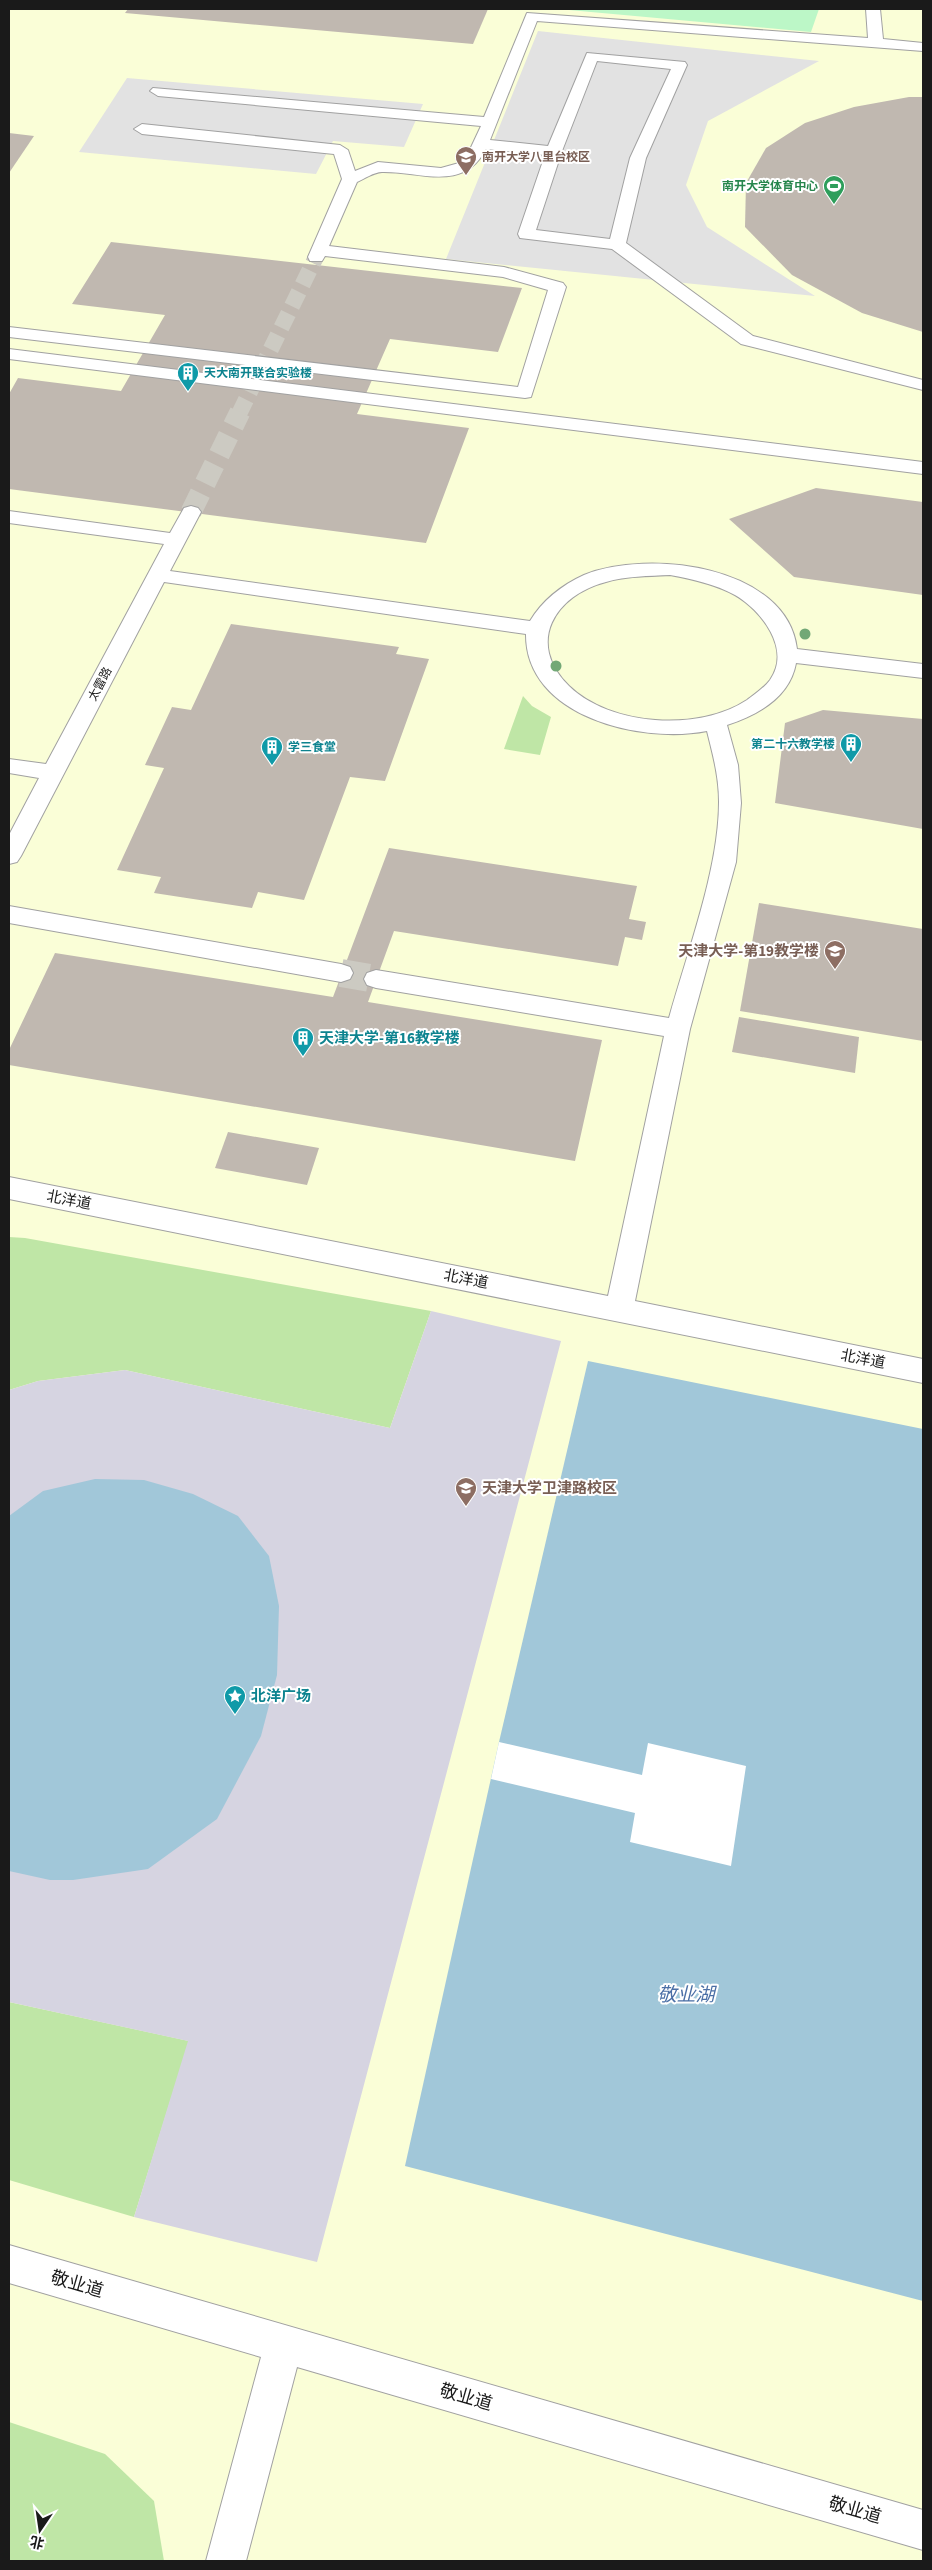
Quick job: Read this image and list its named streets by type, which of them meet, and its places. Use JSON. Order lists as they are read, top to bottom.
{
  "streets": {
    "street": ["太雷路", "北洋道", "敬业道"]
  },
  "water": ["敬业湖"],
  "places": {
    "school or university": ["南开大学八里台校区", "天津大学-第19教学楼", "天津大学卫津路校区"],
    "sports": ["南开大学体育中心"],
    "building": [
      "天大南开联合实验楼",
      "第二十六教学楼",
      "学三食堂",
      "天津大学-第16教学楼"
    ],
    "place": ["北洋广场"]
  },
  "north": "bottom"
}
